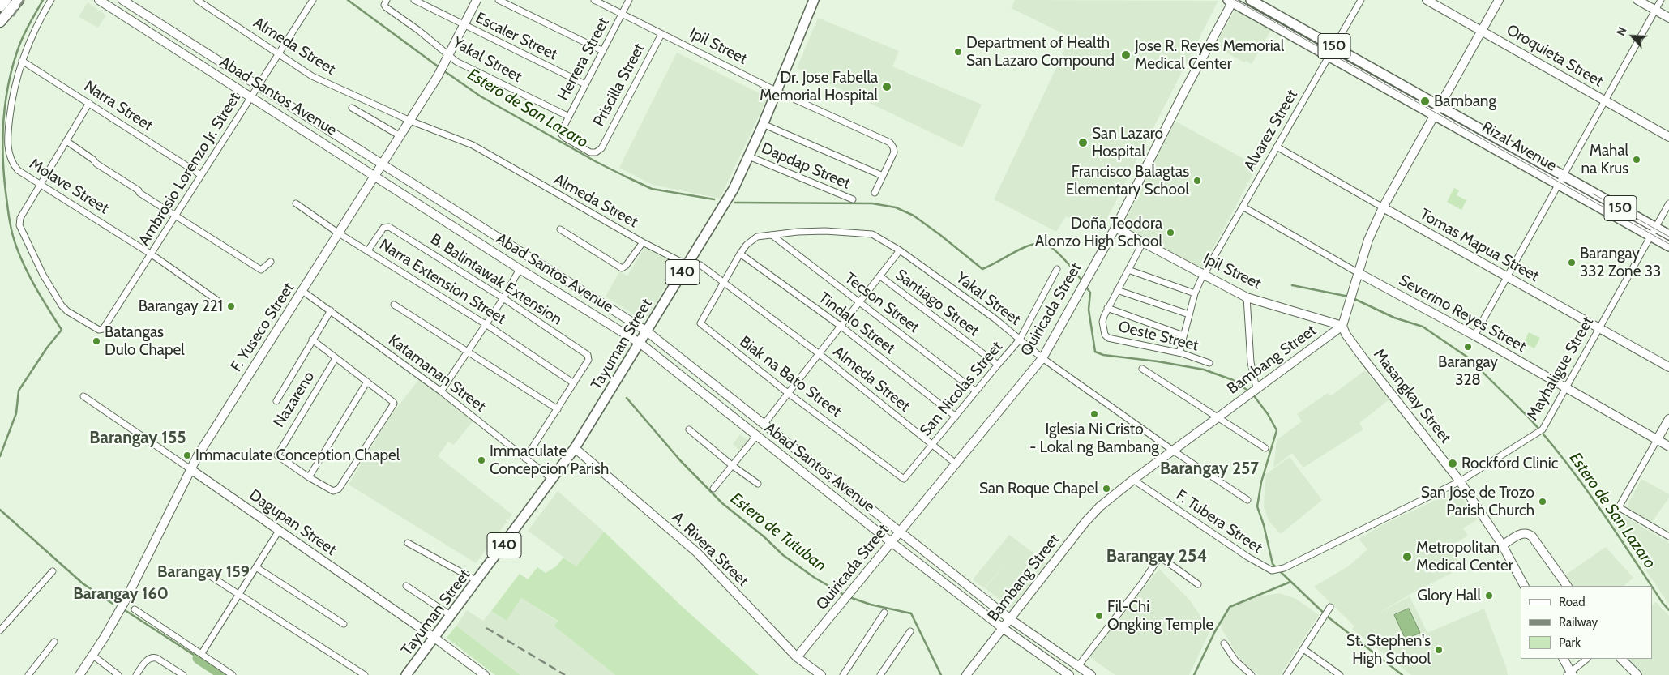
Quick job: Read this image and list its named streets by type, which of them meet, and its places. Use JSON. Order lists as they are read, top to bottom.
{
  "streets": {
    "main road": [
      "150",
      "Rizal Avenue",
      "140",
      "Tayuman Street"
    ],
    "street": [
      "Escaler Street",
      "Almeda Street",
      "Ipil Street",
      "Oroquieta Street",
      "Herrera Street",
      "Yakal Street",
      "Priscilla Street",
      "Abad Santos Avenue",
      "Narra Street",
      "Alvarez Street",
      "Dapdap Street",
      "Ambrosio Lorenzo Jr. Street",
      "Molave Street",
      "Tomas Mapua Street",
      "B. Balintawak Extension",
      "Narra Extension Street",
      "Tecson Street",
      "Santiago Street",
      "Quiricada Street",
      "Severino Reyes Street",
      "Tindalo Street",
      "F. Yuseco Street",
      "Oeste Street",
      "Bambang Street",
      "Mayhaligue Street",
      "Katamanan Street",
      "Biak na Bato Street",
      "San Nicolas Street",
      "Masangkay Street",
      "Nazareno",
      "F. Tubera Street",
      "Dagupan Street",
      "A. Rivera Street"
    ]
  },
  "crossings": [
    ["Escaler Street", "Herrera Street"],
    ["Escaler Street", "F. Yuseco Street"],
    ["Almeda Street", "Yakal Street"],
    ["Almeda Street", "Ambrosio Lorenzo Jr. Street"],
    ["Almeda Street", "Quiricada Street"],
    ["Almeda Street", "F. Yuseco Street"],
    ["Almeda Street", "Tayuman Street"],
    ["Almeda Street", "Biak na Bato Street"],
    ["Almeda Street", "San Nicolas Street"],
    ["Ipil Street", "Herrera Street"],
    ["Ipil Street", "Priscilla Street"],
    ["Ipil Street", "Alvarez Street"],
    ["Ipil Street", "Quiricada Street"],
    ["Ipil Street", "Tayuman Street"],
    ["Ipil Street", "Bambang Street"],
    ["Ipil Street", "Masangkay Street"],
    ["Herrera Street", "Yakal Street"],
    ["Herrera Street", "Priscilla Street"],
    ["Yakal Street", "Tecson Street"],
    ["Yakal Street", "Quiricada Street"],
    ["Yakal Street", "Tindalo Street"],
    ["Yakal Street", "F. Yuseco Street"],
    ["Yakal Street", "Bambang Street"],
    ["Yakal Street", "Biak na Bato Street"],
    ["Yakal Street", "San Nicolas Street"],
    ["Abad Santos Avenue", "Ambrosio Lorenzo Jr. Street"],
    ["Abad Santos Avenue", "Quiricada Street"],
    ["Abad Santos Avenue", "F. Yuseco Street"],
    ["Abad Santos Avenue", "Tayuman Street"],
    ["Abad Santos Avenue", "Bambang Street"],
    ["Narra Street", "Ambrosio Lorenzo Jr. Street"],
    ["Narra Street", "Molave Street"],
    ["Alvarez Street", "Rizal Avenue"],
    ["Alvarez Street", "Tomas Mapua Street"],
    ["Alvarez Street", "Severino Reyes Street"],
    ["Alvarez Street", "Oeste Street"],
    ["Rizal Avenue", "Quiricada Street"],
    ["Rizal Avenue", "Mayhaligue Street"],
    ["Dapdap Street", "Tayuman Street"],
    ["Ambrosio Lorenzo Jr. Street", "Molave Street"],
    ["Tomas Mapua Street", "Mayhaligue Street"],
    ["B. Balintawak Extension", "Narra Extension Street"],
    ["Narra Extension Street", "F. Yuseco Street"],
    ["Tecson Street", "San Nicolas Street"],
    ["Santiago Street", "San Nicolas Street"],
    ["Quiricada Street", "A. Rivera Street"],
    ["Severino Reyes Street", "Mayhaligue Street"],
    ["Tindalo Street", "San Nicolas Street"],
    ["F. Yuseco Street", "Katamanan Street"],
    ["F. Yuseco Street", "Dagupan Street"],
    ["Tayuman Street", "Katamanan Street"],
    ["Tayuman Street", "Dagupan Street"],
    ["Tayuman Street", "A. Rivera Street"],
    ["Bambang Street", "Masangkay Street"],
    ["Bambang Street", "F. Tubera Street"],
    ["Mayhaligue Street", "Masangkay Street"],
    ["Mayhaligue Street", "F. Tubera Street"],
    ["Biak na Bato Street", "San Nicolas Street"]
  ],
  "districts": [
    "Barangay 155",
    "Barangay 257",
    "Barangay 254",
    "Barangay 159",
    "Barangay 160"
  ],
  "water": ["Estero de San Lazaro", "Estero de Tutuban"],
  "places": [
    "Department of Health San Lazaro Compound",
    "Jose R. Reyes Memorial Medical Center",
    "Dr. Jose Fabella Memorial Hospital",
    "Bambang",
    "San Lazaro Hospital",
    "Mahal na Krus",
    "Francisco Balagtas Elementary School",
    "Doña Teodora Alonzo High School",
    "Barangay 332 Zone 33",
    "Barangay 221",
    "Batangas Dulo Chapel",
    "Barangay 328",
    "Iglesia Ni Cristo - Lokal ng Bambang",
    "Immaculate Conception Chapel",
    "Immaculate Concepcion Parish",
    "Rockford Clinic",
    "San Roque Chapel",
    "San Jose de Trozo Parish Church",
    "Metropolitan Medical Center",
    "Glory Hall",
    "Fil-Chi Ongking Temple",
    "St. Stephen's High School"
  ],
  "legend": ["Road", "Railway", "Park"],
  "north": "top left"
}
